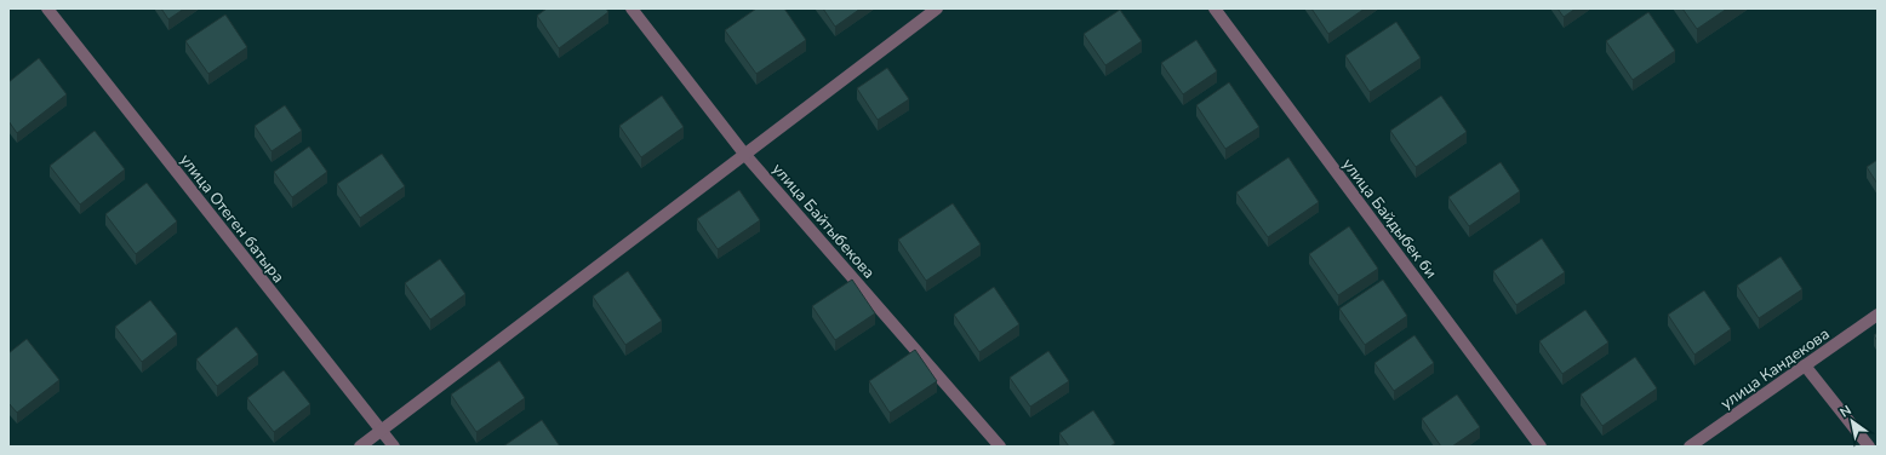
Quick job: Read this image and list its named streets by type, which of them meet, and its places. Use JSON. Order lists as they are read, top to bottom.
{
  "streets": {
    "street": [
      "улица Отеген батыра",
      "улица Байдыбек би",
      "улица Байтыбекова",
      "улица Кандекова"
    ]
  },
  "north": "top left"
}
